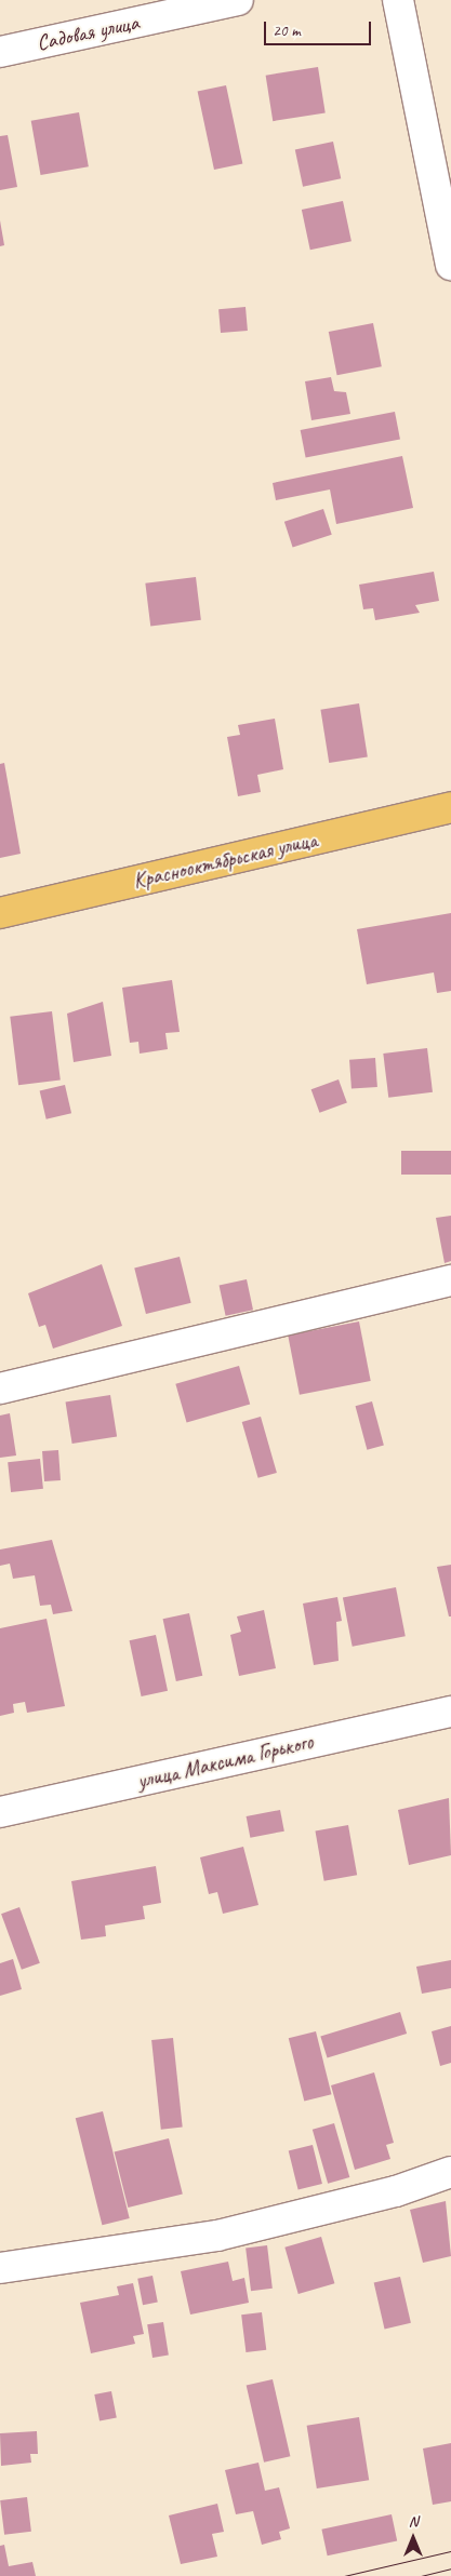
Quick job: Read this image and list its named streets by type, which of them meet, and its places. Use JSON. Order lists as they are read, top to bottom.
{
  "streets": {
    "main road": ["Краснооктябрьская улица"],
    "street": ["Садовая улица", "улица Максима Горького"]
  },
  "scale_bar": "20 m",
  "north": "top"
}
